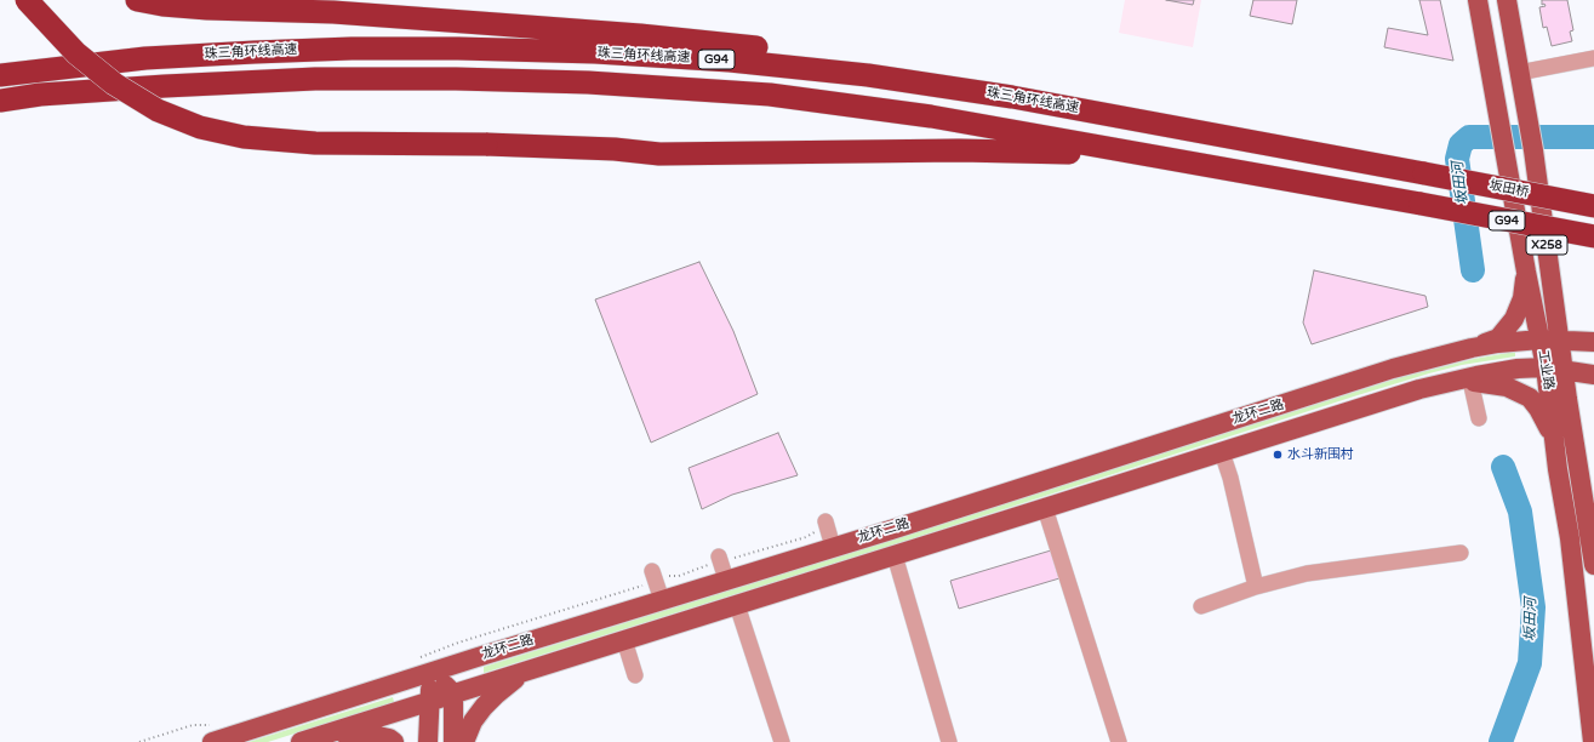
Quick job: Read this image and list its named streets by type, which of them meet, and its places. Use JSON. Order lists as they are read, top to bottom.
{
  "streets": {
    "highway": ["珠三角环线高速", "G94", "坂田桥"],
    "main road": ["X258", "工业路", "龙环二路"]
  },
  "crossings": [
    ["珠三角环线高速", "坂田桥"],
    ["工业路", "龙环二路"]
  ],
  "water": ["坂田河"],
  "places": ["水斗新围村"]
}
